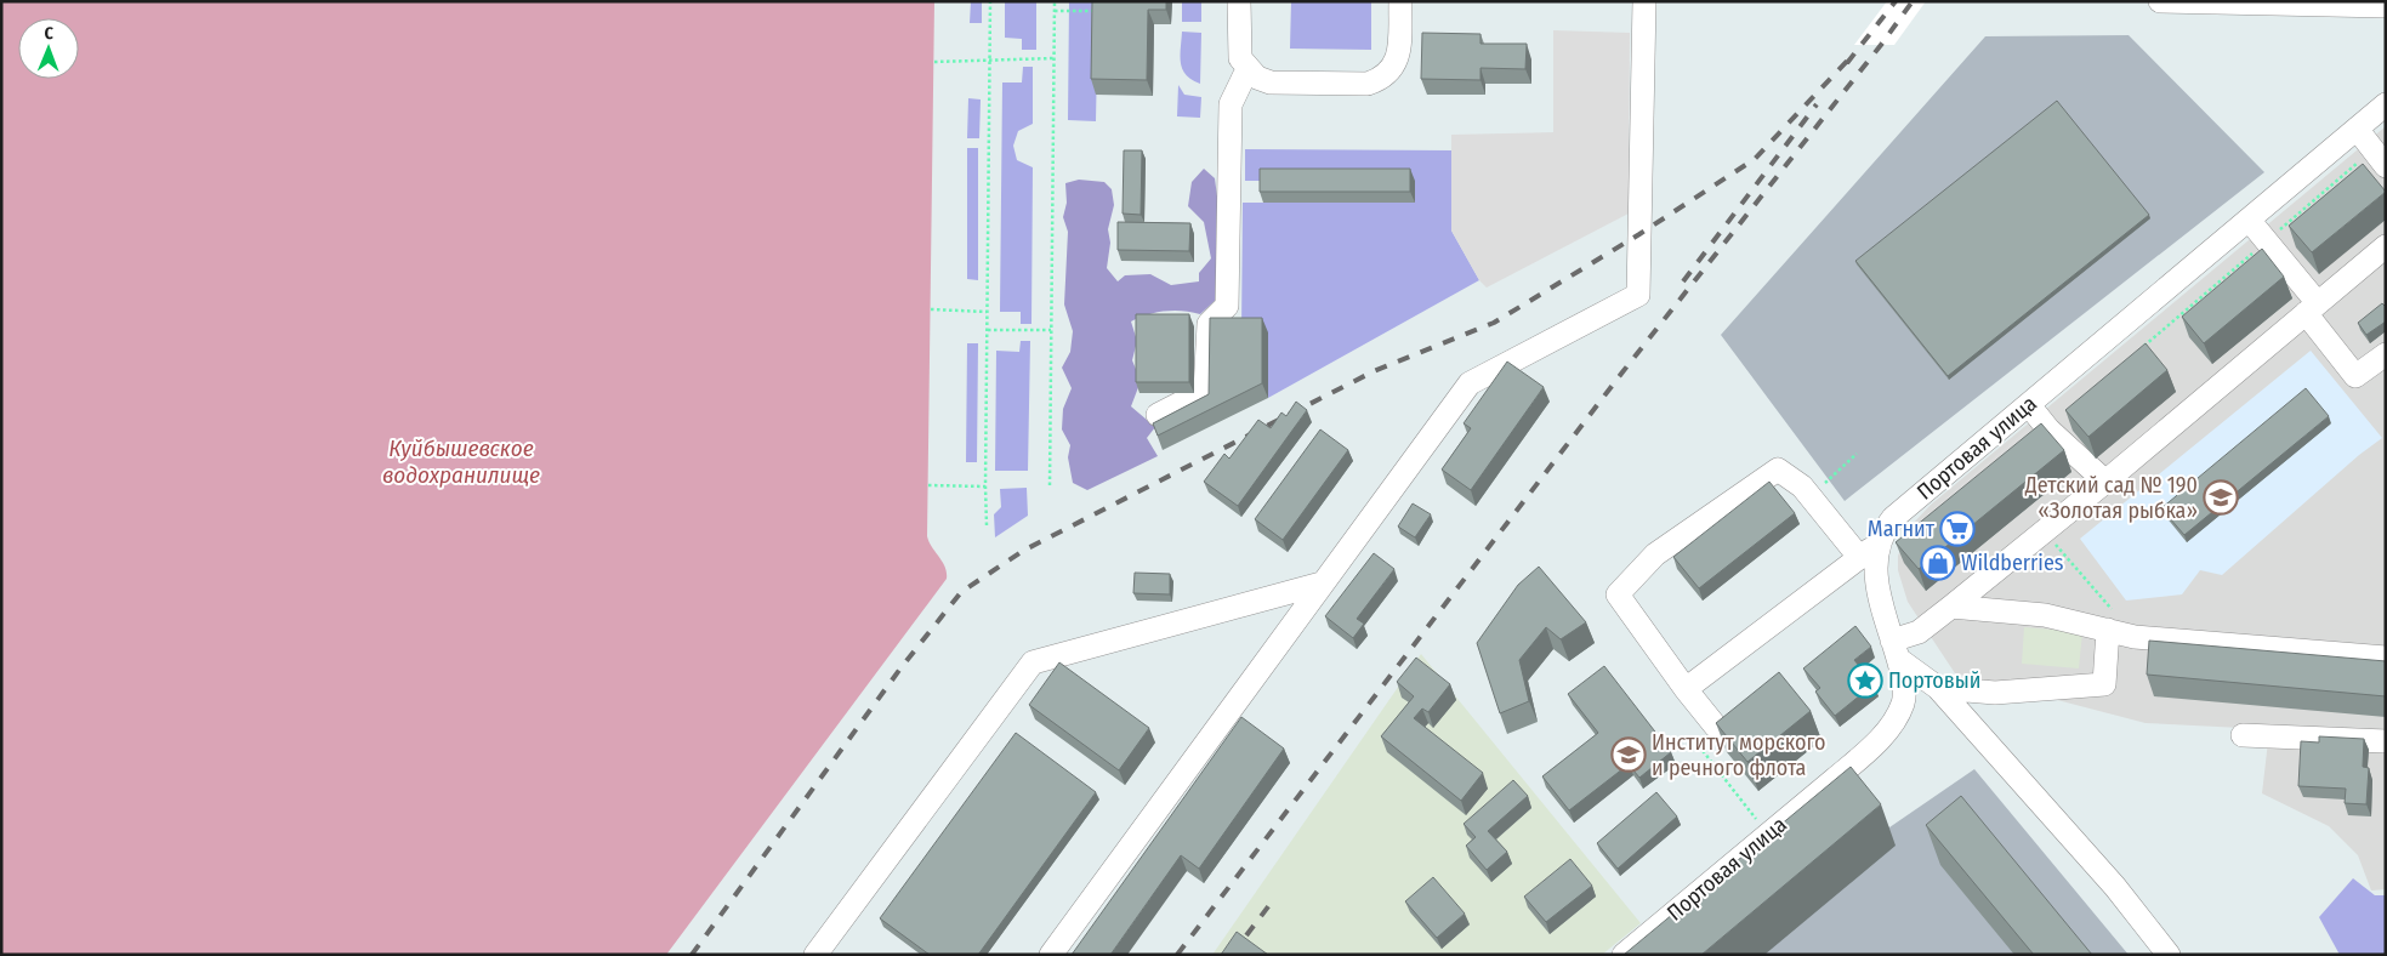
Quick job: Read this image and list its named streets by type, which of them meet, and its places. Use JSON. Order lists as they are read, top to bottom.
{
  "streets": {
    "street": ["Портовая улица"]
  },
  "water": ["Куйбышевское водохранилище"],
  "places": {
    "school or university": ["Детский сад № 190 «Золотая рыбка»", "Институт морского и речного флота"],
    "supermarket": ["Магнит"],
    "shop": ["Wildberries"],
    "place": ["Портовый"]
  },
  "north": "top"
}
